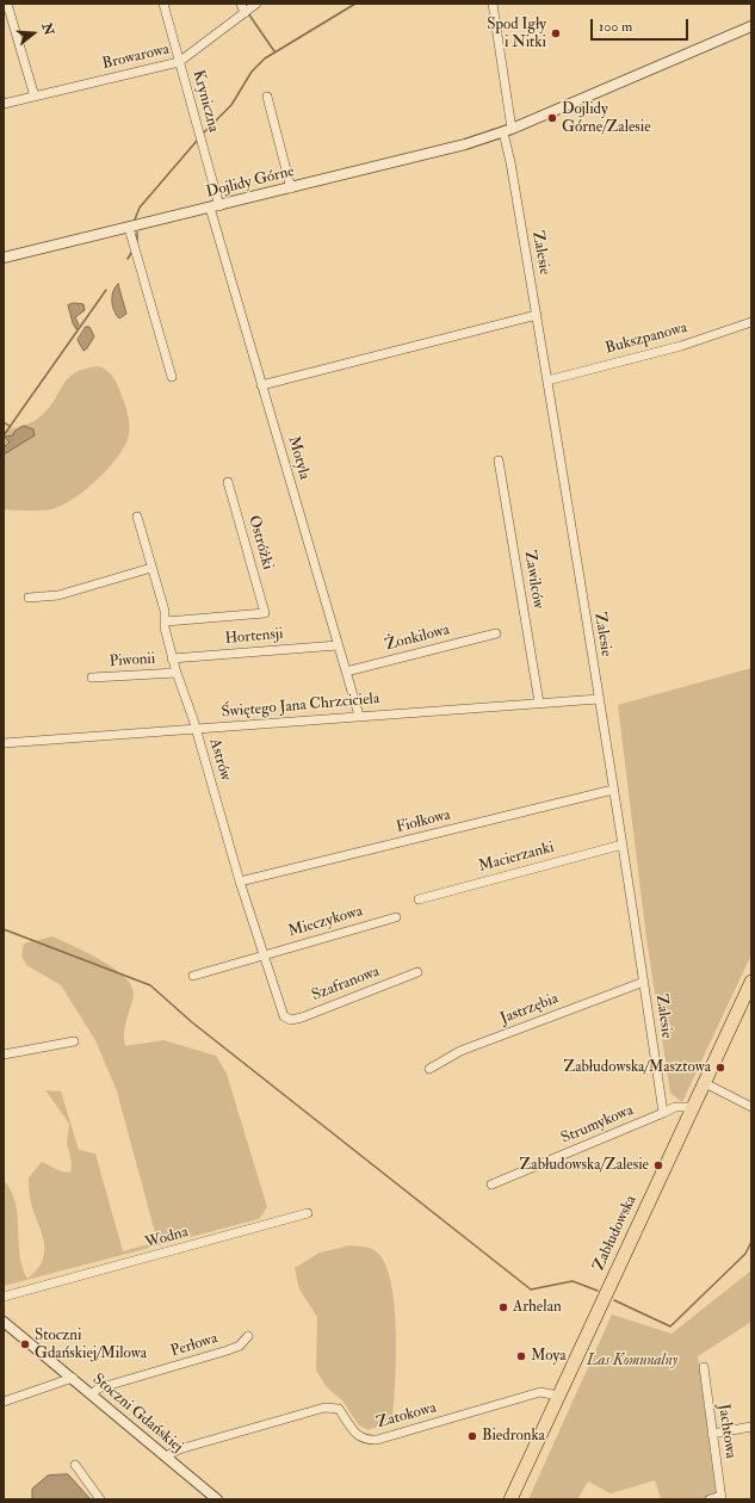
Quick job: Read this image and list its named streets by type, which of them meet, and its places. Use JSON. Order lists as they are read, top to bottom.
{
  "streets": {
    "highway": ["Zabłudowska"],
    "street": [
      "Browarowa",
      "Kryniczna",
      "Dojlidy Górne",
      "Zalesie",
      "Bukszpanowa",
      "Motyla",
      "Ostróżki",
      "Zawilców",
      "Hortensji",
      "Żonkilowa",
      "Piwonii",
      "Świętego Jana Chrzciciela",
      "Astrów",
      "Fiołkowa",
      "Macierzanki",
      "Mieczykowa",
      "Szafranowa",
      "Jastrzębia",
      "Strumykowa",
      "Wodna",
      "Perłowa",
      "Stoczni Gdańskiej",
      "Zatokowa",
      "Jachtowa"
    ]
  },
  "crossings": [
    ["Browarowa", "Kryniczna"],
    ["Kryniczna", "Dojlidy Górne"],
    ["Kryniczna", "Motyla"],
    ["Dojlidy Górne", "Zalesie"],
    ["Dojlidy Górne", "Motyla"],
    ["Zalesie", "Bukszpanowa"],
    ["Zalesie", "Świętego Jana Chrzciciela"],
    ["Zalesie", "Fiołkowa"],
    ["Zalesie", "Macierzanki"],
    ["Zalesie", "Jastrzębia"],
    ["Zalesie", "Strumykowa"],
    ["Motyla", "Hortensji"],
    ["Motyla", "Żonkilowa"],
    ["Motyla", "Świętego Jana Chrzciciela"],
    ["Ostróżki", "Astrów"],
    ["Zawilców", "Świętego Jana Chrzciciela"],
    ["Hortensji", "Astrów"],
    ["Piwonii", "Astrów"],
    ["Świętego Jana Chrzciciela", "Astrów"],
    ["Astrów", "Fiołkowa"],
    ["Astrów", "Mieczykowa"],
    ["Astrów", "Szafranowa"],
    ["Zabłudowska", "Zatokowa"],
    ["Perłowa", "Stoczni Gdańskiej"],
    ["Stoczni Gdańskiej", "Zatokowa"]
  ],
  "parks": ["Las Komunalny"],
  "places": [
    "Spod Igły i Nitki",
    "Dojlidy Górne/Zalesie",
    "Zabłudowska/Masztowa",
    "Zabłudowska/Zalesie",
    "Arhelan",
    "Stoczni Gdańskiej/Milowa",
    "Moya",
    "Biedronka"
  ],
  "scale_bar": "100 m",
  "north": "right"
}
